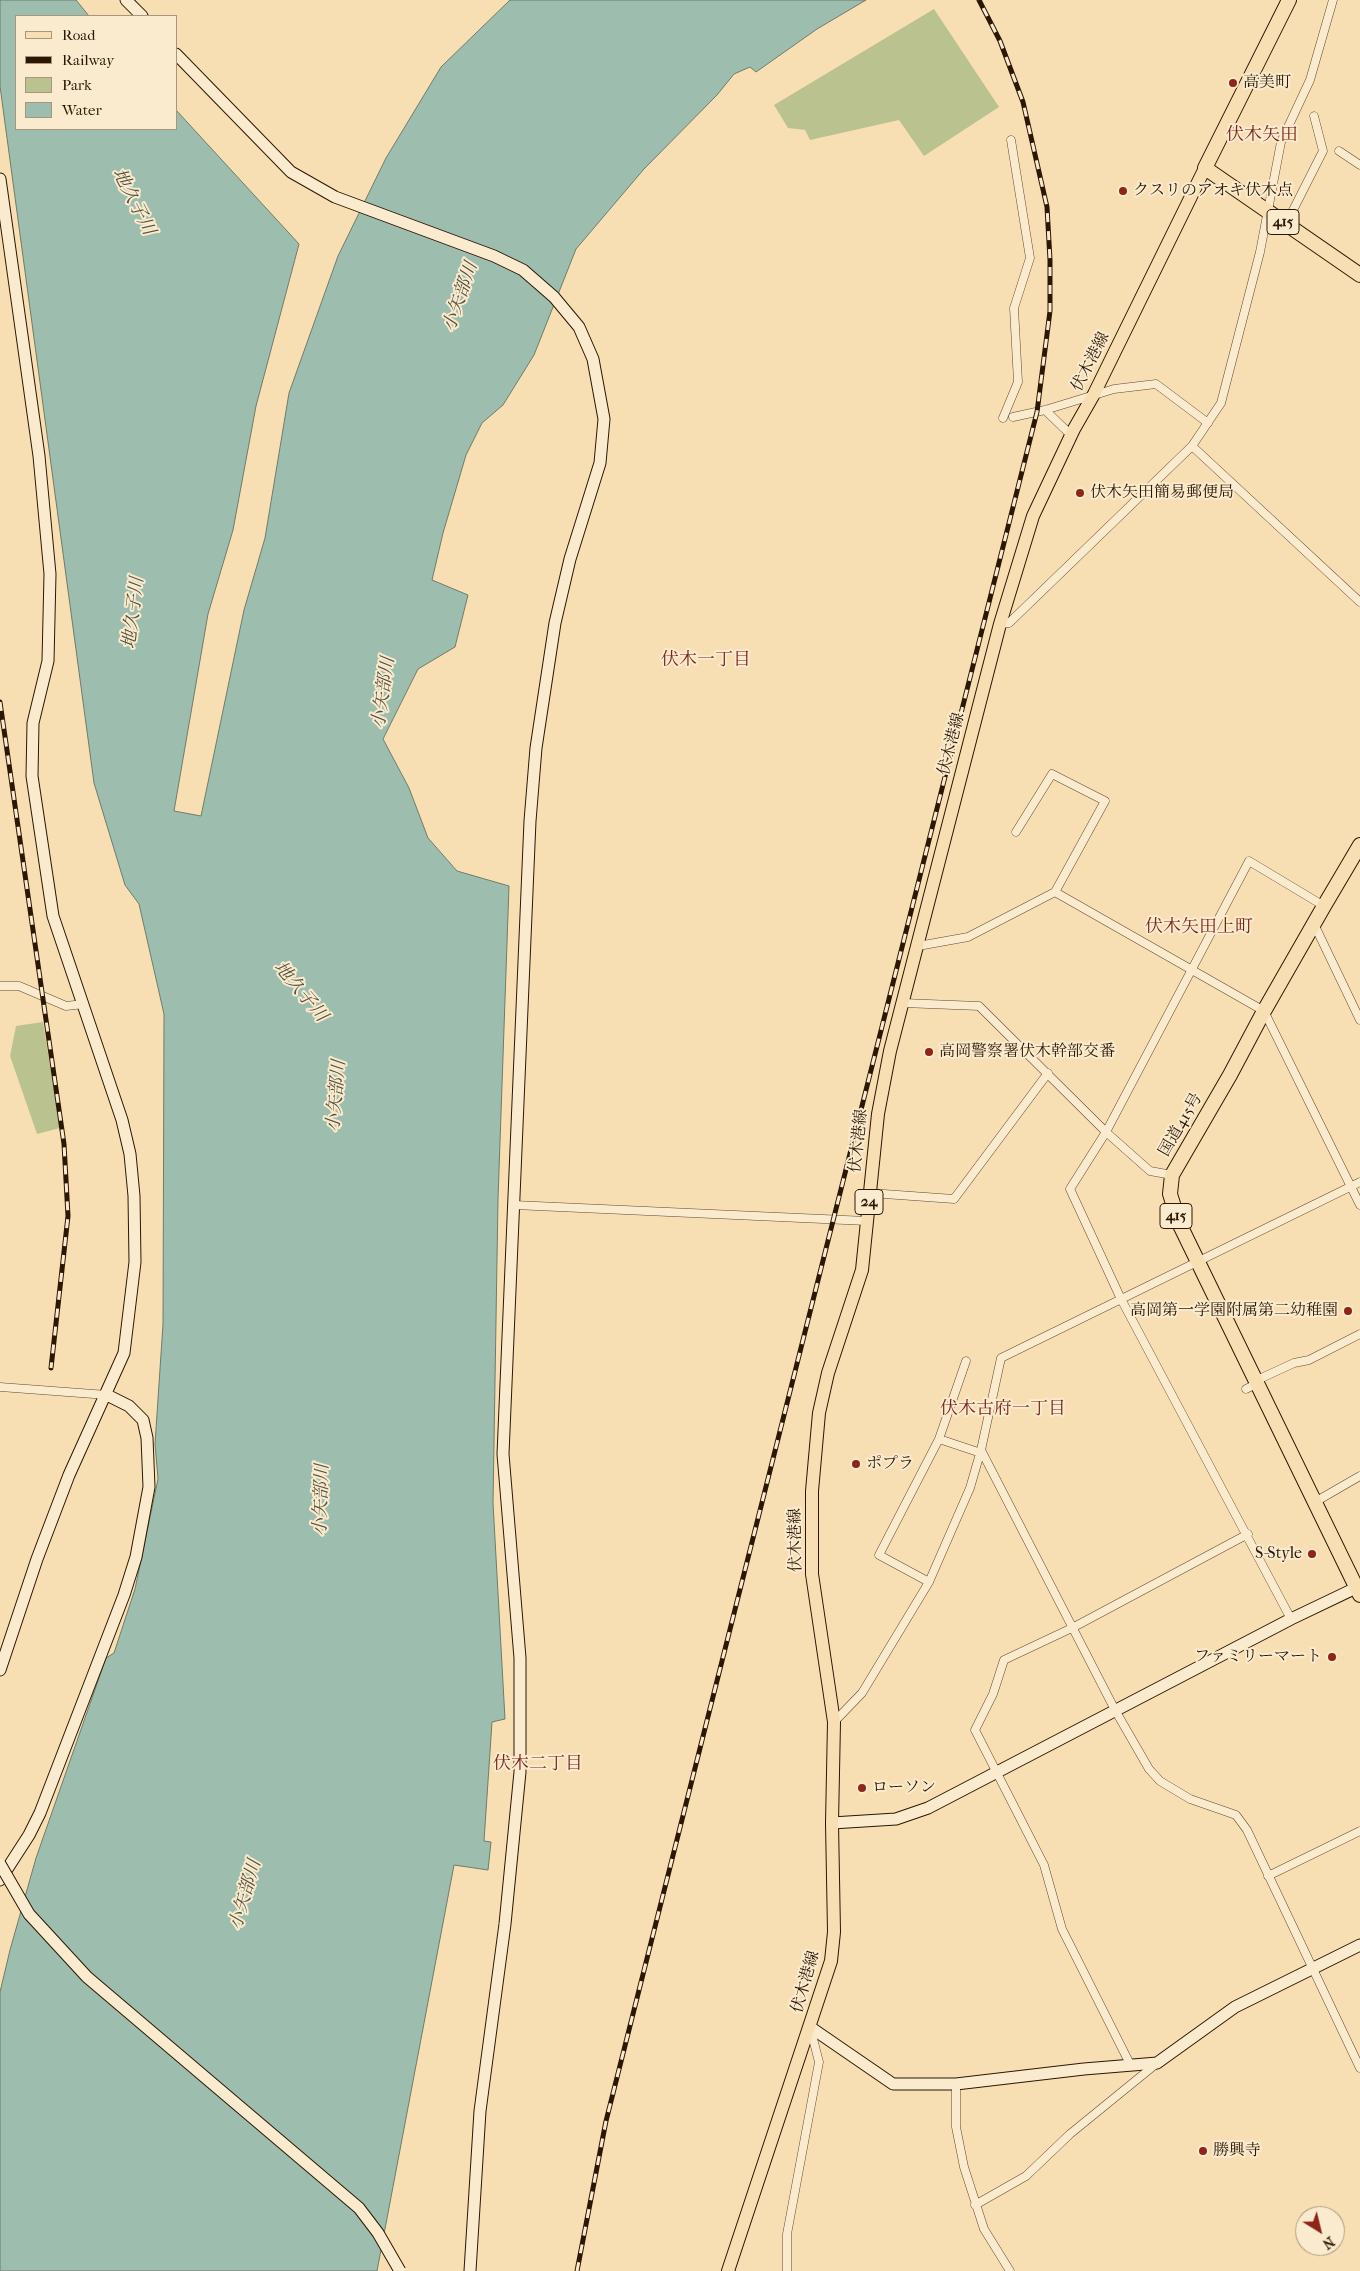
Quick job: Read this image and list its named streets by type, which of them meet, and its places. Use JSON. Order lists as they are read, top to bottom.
{
  "streets": {
    "highway": ["415", "国道415号"],
    "main road": ["伏木港線", "24"]
  },
  "crossings": [
    ["415", "伏木港線"]
  ],
  "districts": [
    "伏木矢田",
    "伏木一丁目",
    "伏木矢田上町",
    "伏木古府一丁目",
    "伏木二丁目"
  ],
  "water": ["地久子川", "小矢部川"],
  "places": [
    "高美町",
    "クスリのアオキ伏木点",
    "伏木矢田簡易郵便局",
    "高岡警察署伏木幹部交番",
    "高岡第一学園附属第二幼稚園",
    "ポプラ",
    "S-Style",
    "ファミリーマート",
    "ローソン",
    "勝興寺"
  ],
  "legend": [
    "Road",
    "Railway",
    "Park",
    "Water"
  ],
  "north": "bottom right"
}
